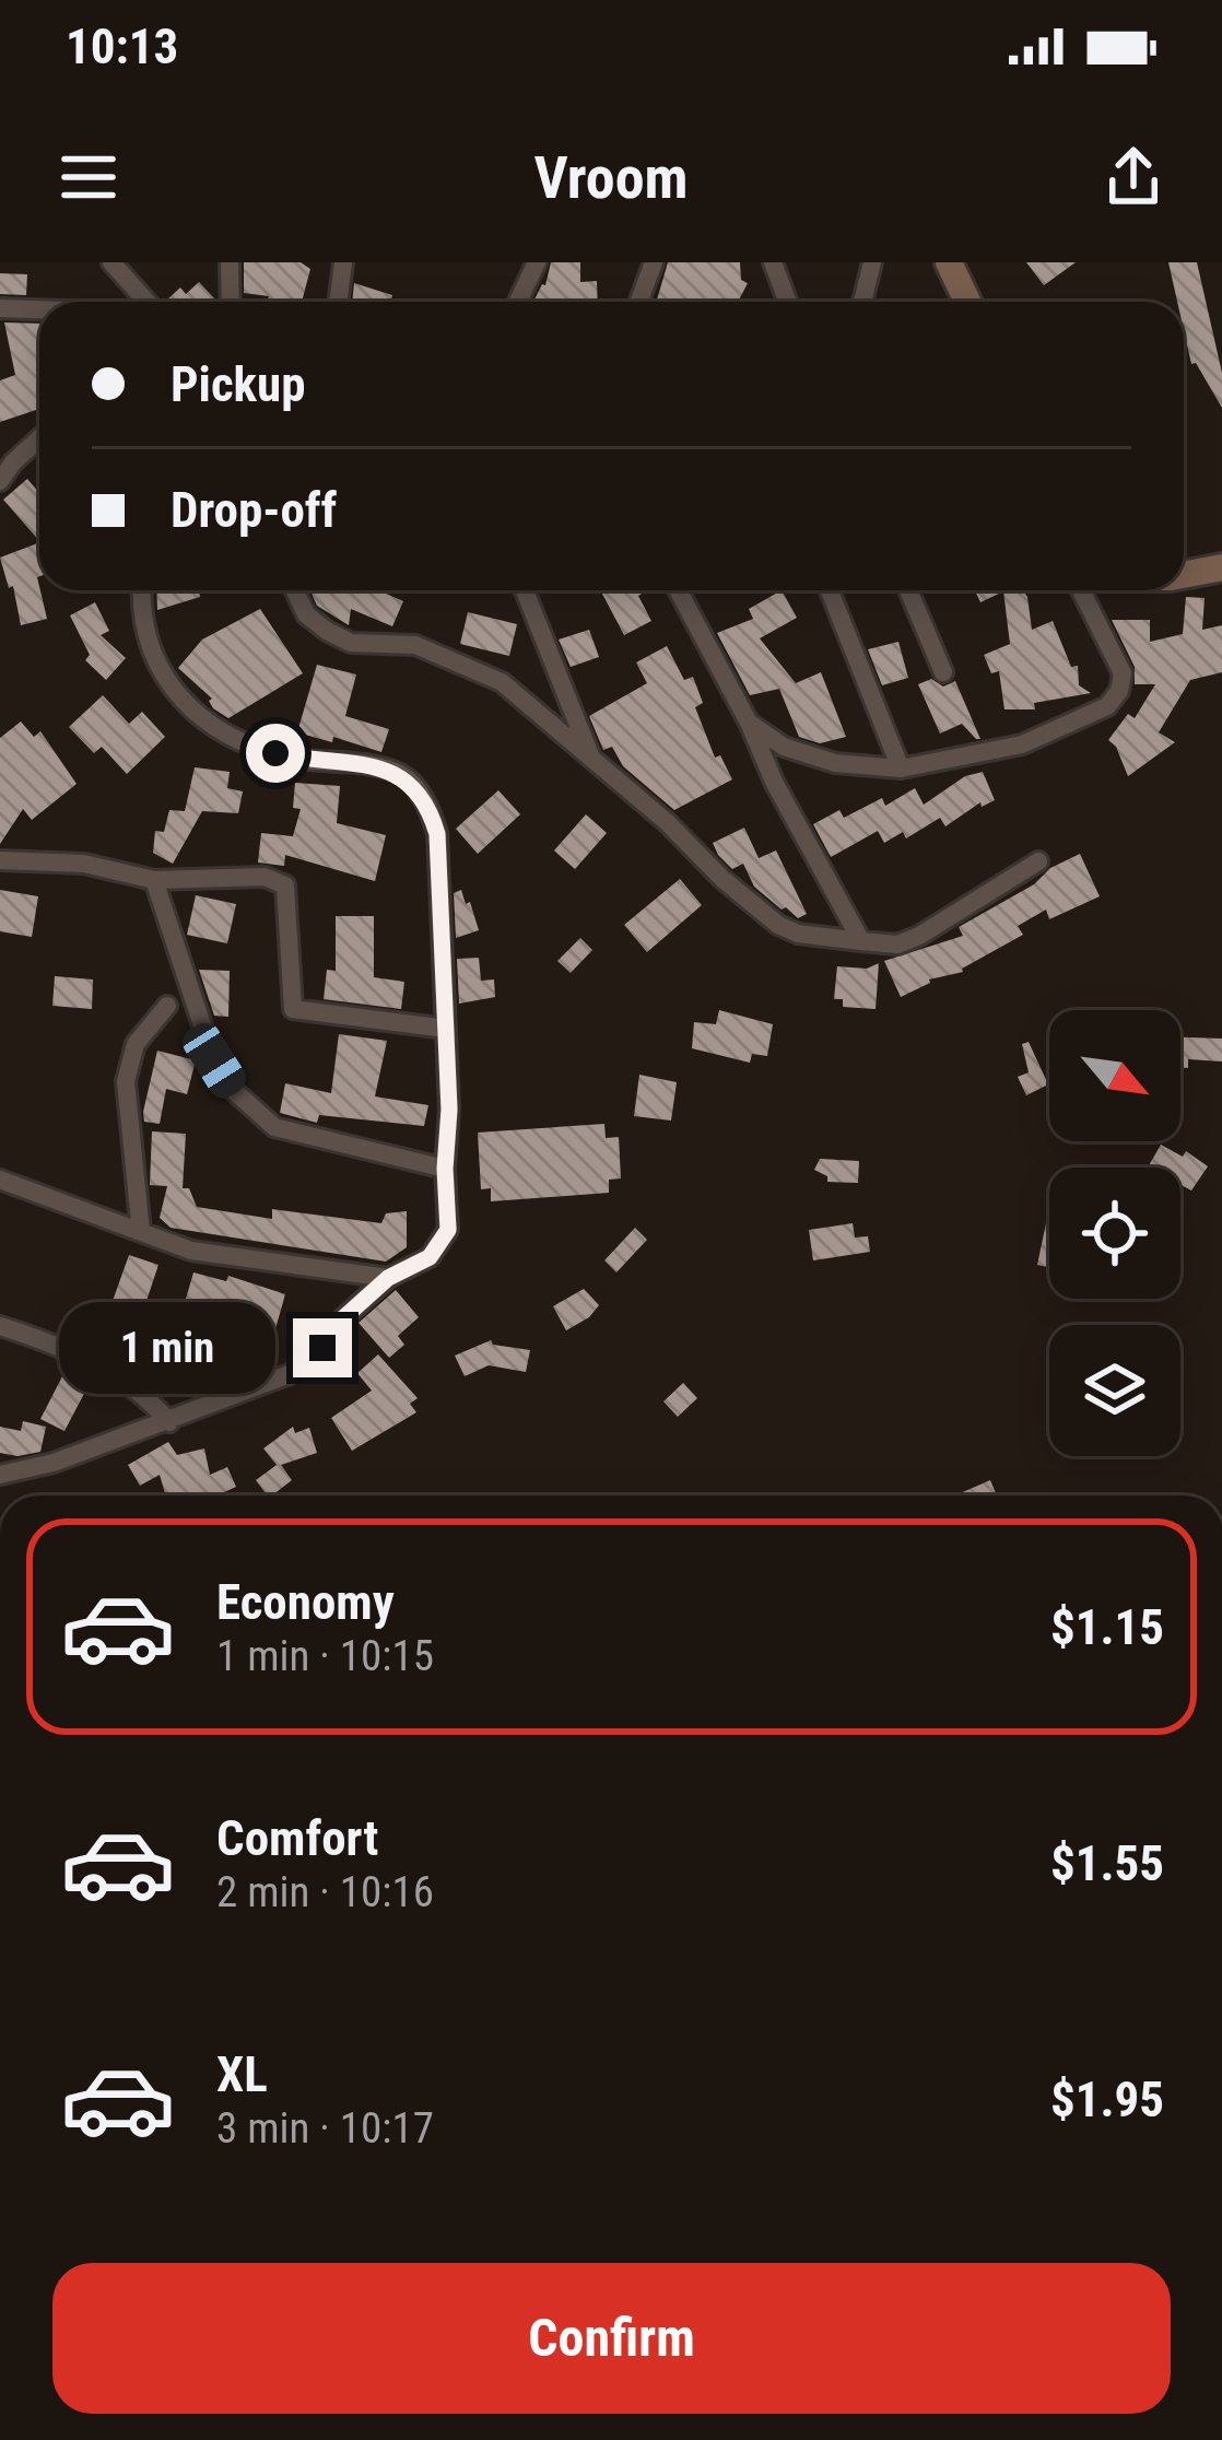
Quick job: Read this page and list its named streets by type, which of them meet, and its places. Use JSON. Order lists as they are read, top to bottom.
{
  "north": "bottom right",
  "page": {
    "status": "10:13",
    "header": "Vroom",
    "banner": ["Pickup", "Drop-off"],
    "bubble": "1 min",
    "list": [
      {
        "name": "Economy",
        "note": "1 min · 10:15",
        "value": "$1.15"
      },
      {
        "name": "Comfort",
        "note": "2 min · 10:16",
        "value": "$1.55"
      },
      {
        "name": "XL",
        "note": "3 min · 10:17",
        "value": "$1.95"
      }
    ],
    "buttons": "Confirm"
  }
}
